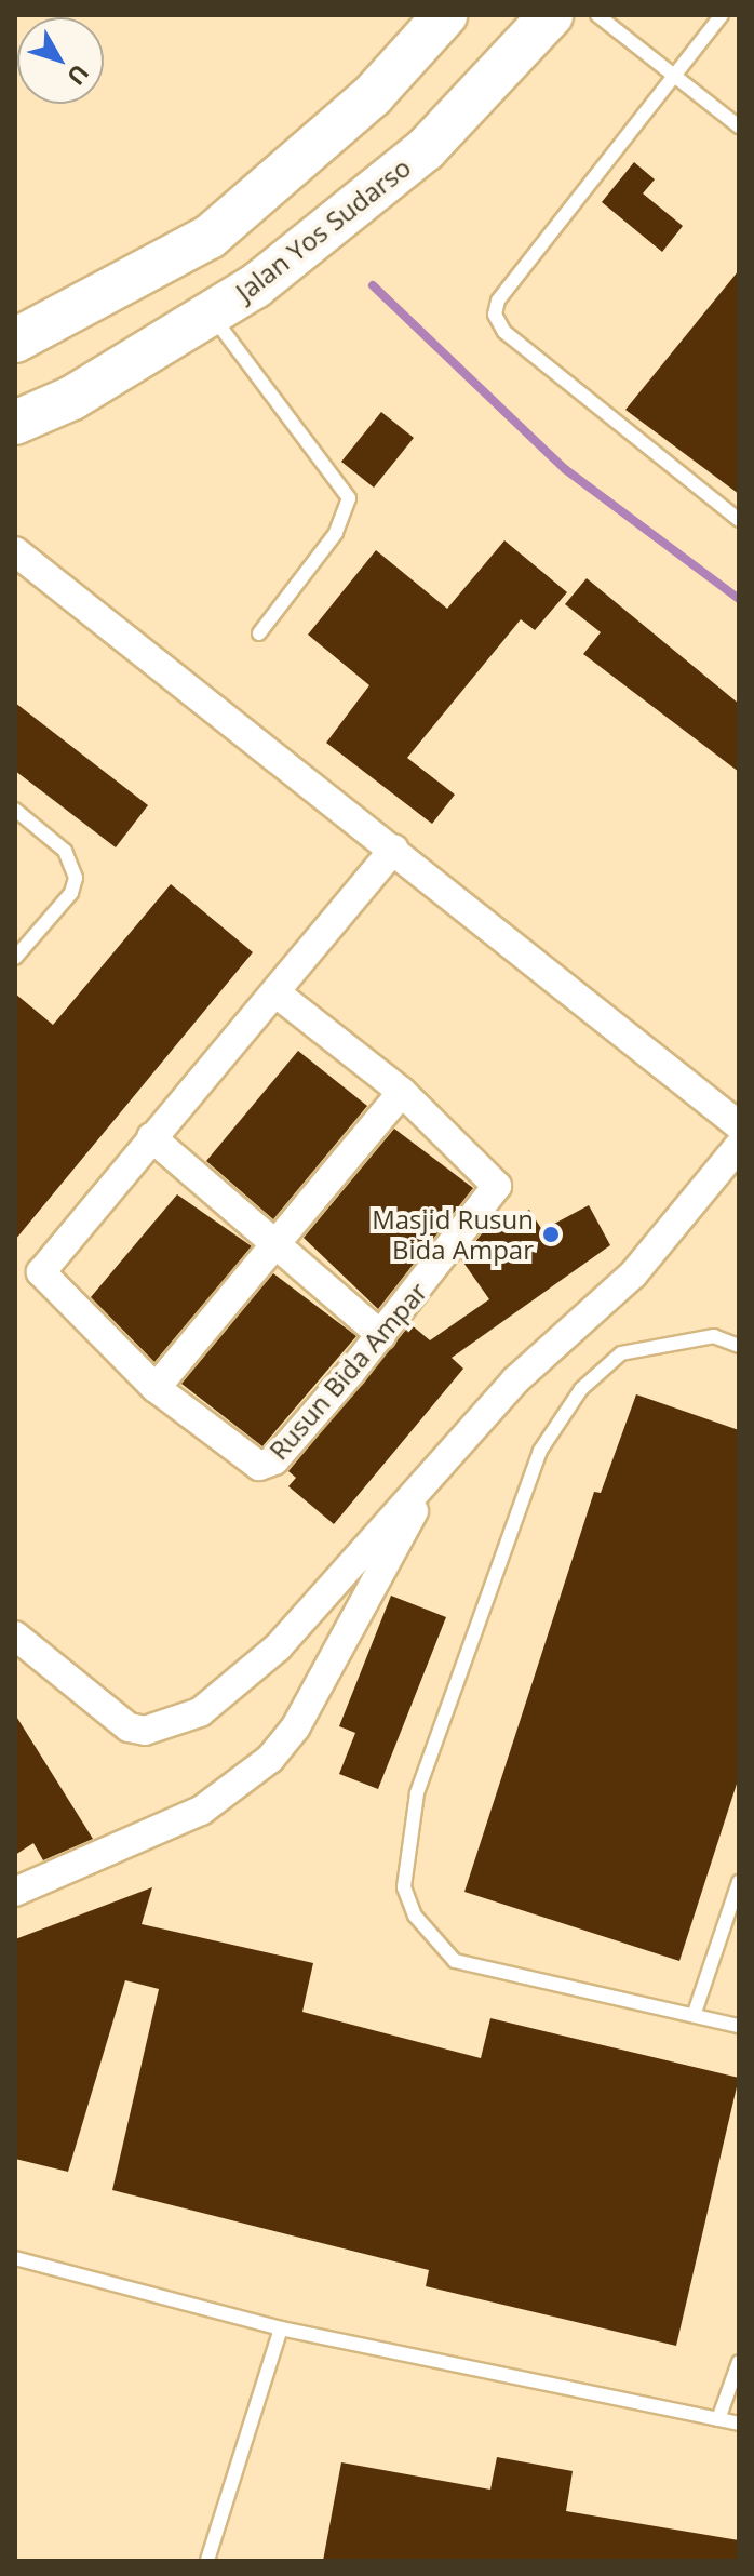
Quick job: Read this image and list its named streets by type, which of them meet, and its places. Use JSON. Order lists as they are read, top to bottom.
{
  "streets": {
    "main road": ["Jalan Yos Sudarso"],
    "street": ["Rusun Bida Ampar"]
  },
  "places": ["Masjid Rusun Bida Ampar"],
  "north": "bottom right"
}
